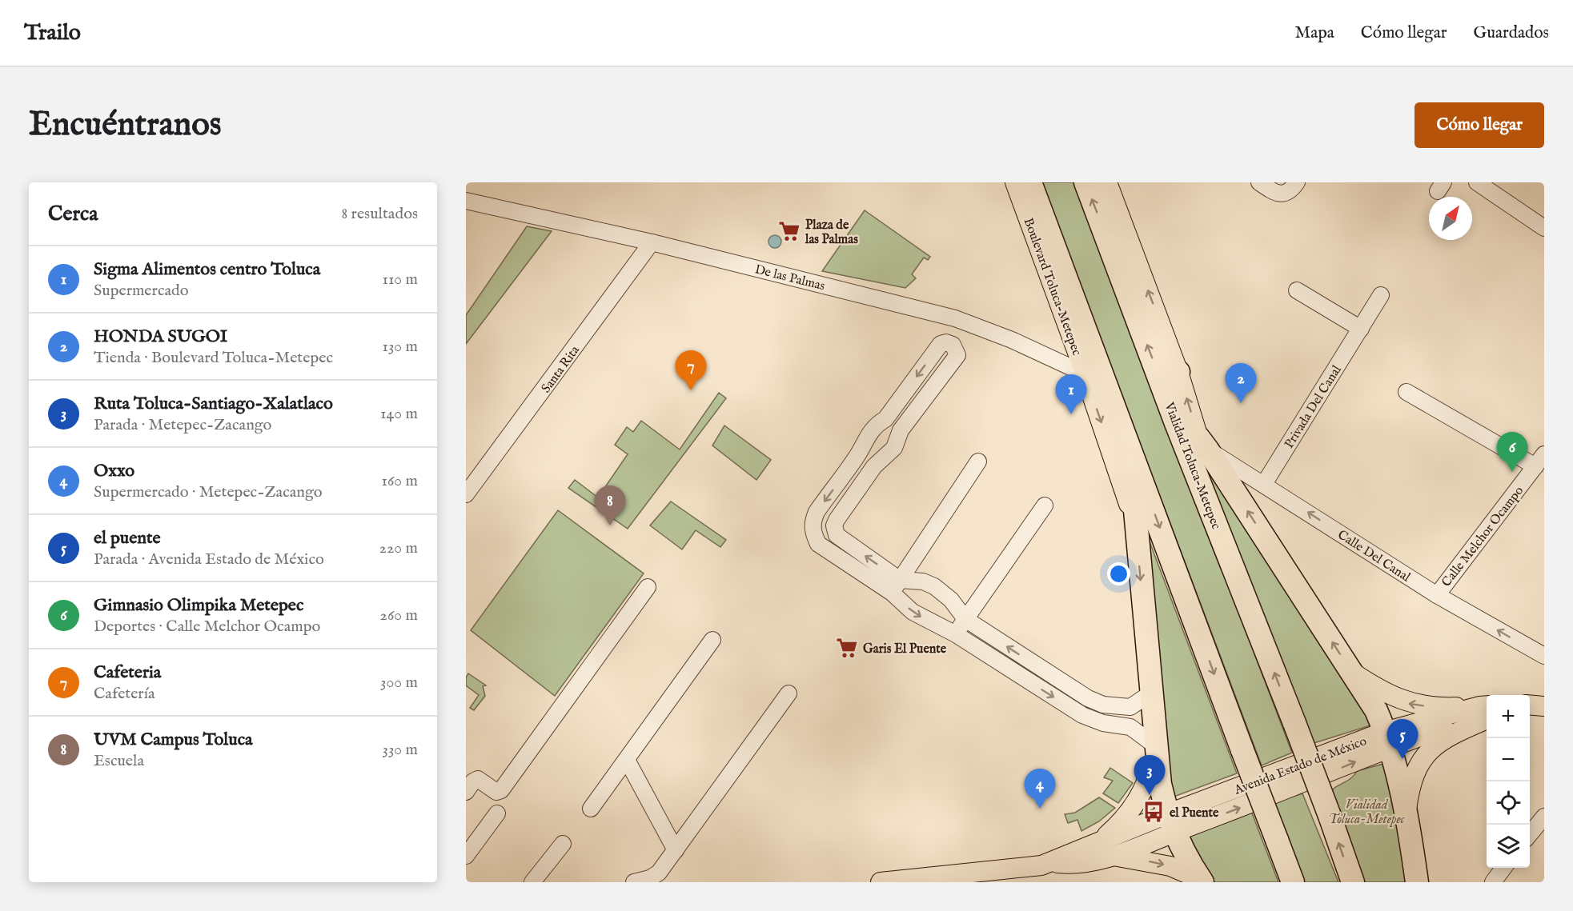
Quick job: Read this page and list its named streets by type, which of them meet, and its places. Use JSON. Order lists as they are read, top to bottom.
{
  "streets": {
    "highway": ["Vialidad Toluca-Metepec"],
    "main road": ["Boulevard Toluca-Metepec", "Avenida Estado de México"],
    "street": [
      "De las Palmas",
      "Santa Rita",
      "Privada Del Canal",
      "Calle Melchor Ocampo",
      "Calle Del Canal"
    ]
  },
  "crossings": [
    ["De las Palmas", "Santa Rita"],
    ["Privada Del Canal", "Calle Del Canal"],
    ["Calle Melchor Ocampo", "Calle Del Canal"]
  ],
  "one_way": ["Calle Del Canal"],
  "parks": ["Vialidad Toluca-Metepec"],
  "places": {
    "supermarket": ["Plaza de las Palmas", "Garis El Puente"],
    "bus stop": ["el Puente"]
  },
  "north": "top right",
  "page": {
    "header": "Trailo",
    "nav": ["Mapa", "Cómo llegar", "Guardados"],
    "buttons": "Cómo llegar",
    "title": "Encuéntranos",
    "heading": ["Cerca", "8 resultados"],
    "list": [
      {
        "mark": "1",
        "name": "Sigma Alimentos centro Toluca",
        "note": "Supermercado",
        "value": "110 m"
      },
      {
        "mark": "2",
        "name": "HONDA SUGOI",
        "note": "Tienda · Boulevard Toluca-Metepec",
        "value": "130 m"
      },
      {
        "mark": "3",
        "name": "Ruta Toluca-Santiago-Xalatlaco",
        "note": "Parada · Metepec-Zacango",
        "value": "140 m"
      },
      {
        "mark": "4",
        "name": "Oxxo",
        "note": "Supermercado · Metepec-Zacango",
        "value": "160 m"
      },
      {
        "mark": "5",
        "name": "el puente",
        "note": "Parada · Avenida Estado de México",
        "value": "220 m"
      },
      {
        "mark": "6",
        "name": "Gimnasio Olimpika Metepec",
        "note": "Deportes · Calle Melchor Ocampo",
        "value": "260 m"
      },
      {
        "mark": "7",
        "name": "Cafeteria",
        "note": "Cafetería",
        "value": "300 m"
      },
      {
        "mark": "8",
        "name": "UVM Campus Toluca",
        "note": "Escuela",
        "value": "330 m"
      }
    ],
    "pins": [
      "7",
      "2",
      "1",
      "6",
      "8",
      "5",
      "3",
      "4"
    ],
    "map_buttons": ["+", "−"]
  }
}
